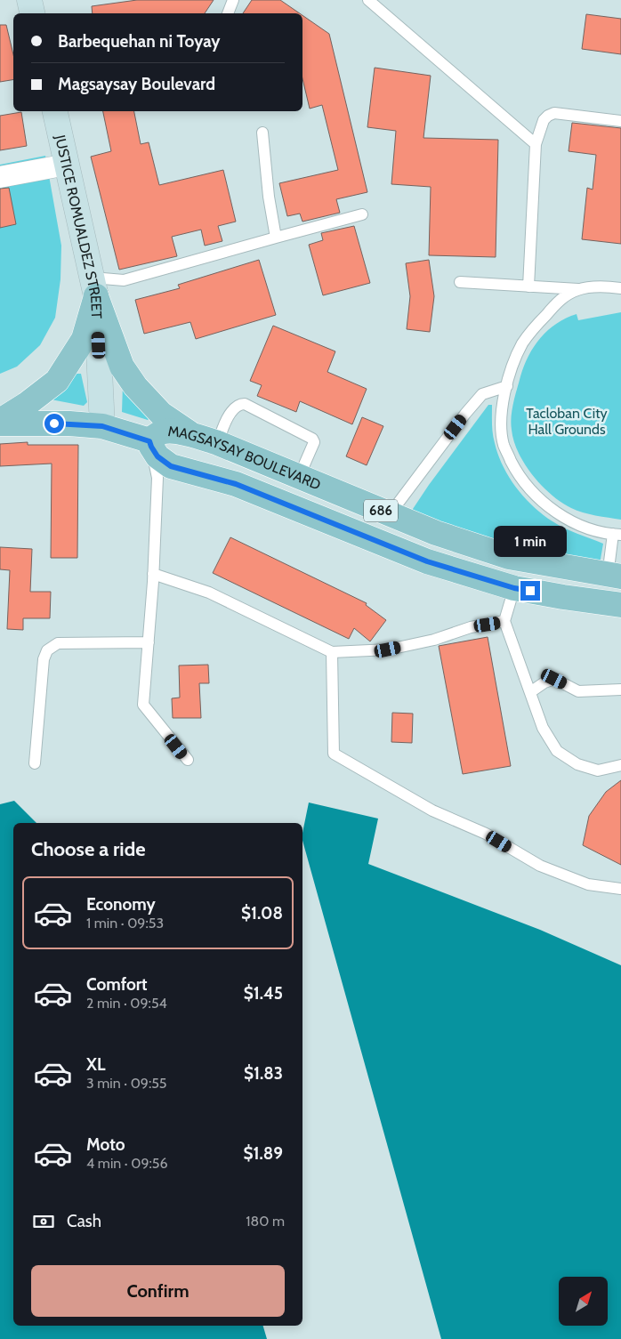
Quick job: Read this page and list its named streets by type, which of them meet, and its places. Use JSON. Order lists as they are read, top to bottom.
{
  "streets": {
    "main road": ["JUSTICE ROMUALDEZ STREET", "MAGSAYSAY BOULEVARD", "686"]
  },
  "parks": ["Tacloban City Hall Grounds"],
  "north": "top right",
  "page": {
    "banner": ["Barbequehan ni Toyay", "Magsaysay Boulevard"],
    "bubble": "1 min",
    "heading": "Choose a ride",
    "list": [
      {
        "name": "Economy",
        "note": "1 min · 09:53",
        "value": "$1.08"
      },
      {
        "name": "Comfort",
        "note": "2 min · 09:54",
        "value": "$1.45"
      },
      {
        "name": "XL",
        "note": "3 min · 09:55",
        "value": "$1.83"
      },
      {
        "name": "Moto",
        "note": "4 min · 09:56",
        "value": "$1.89"
      }
    ],
    "pay": ["Cash", "180 m"],
    "buttons": "Confirm"
  }
}
